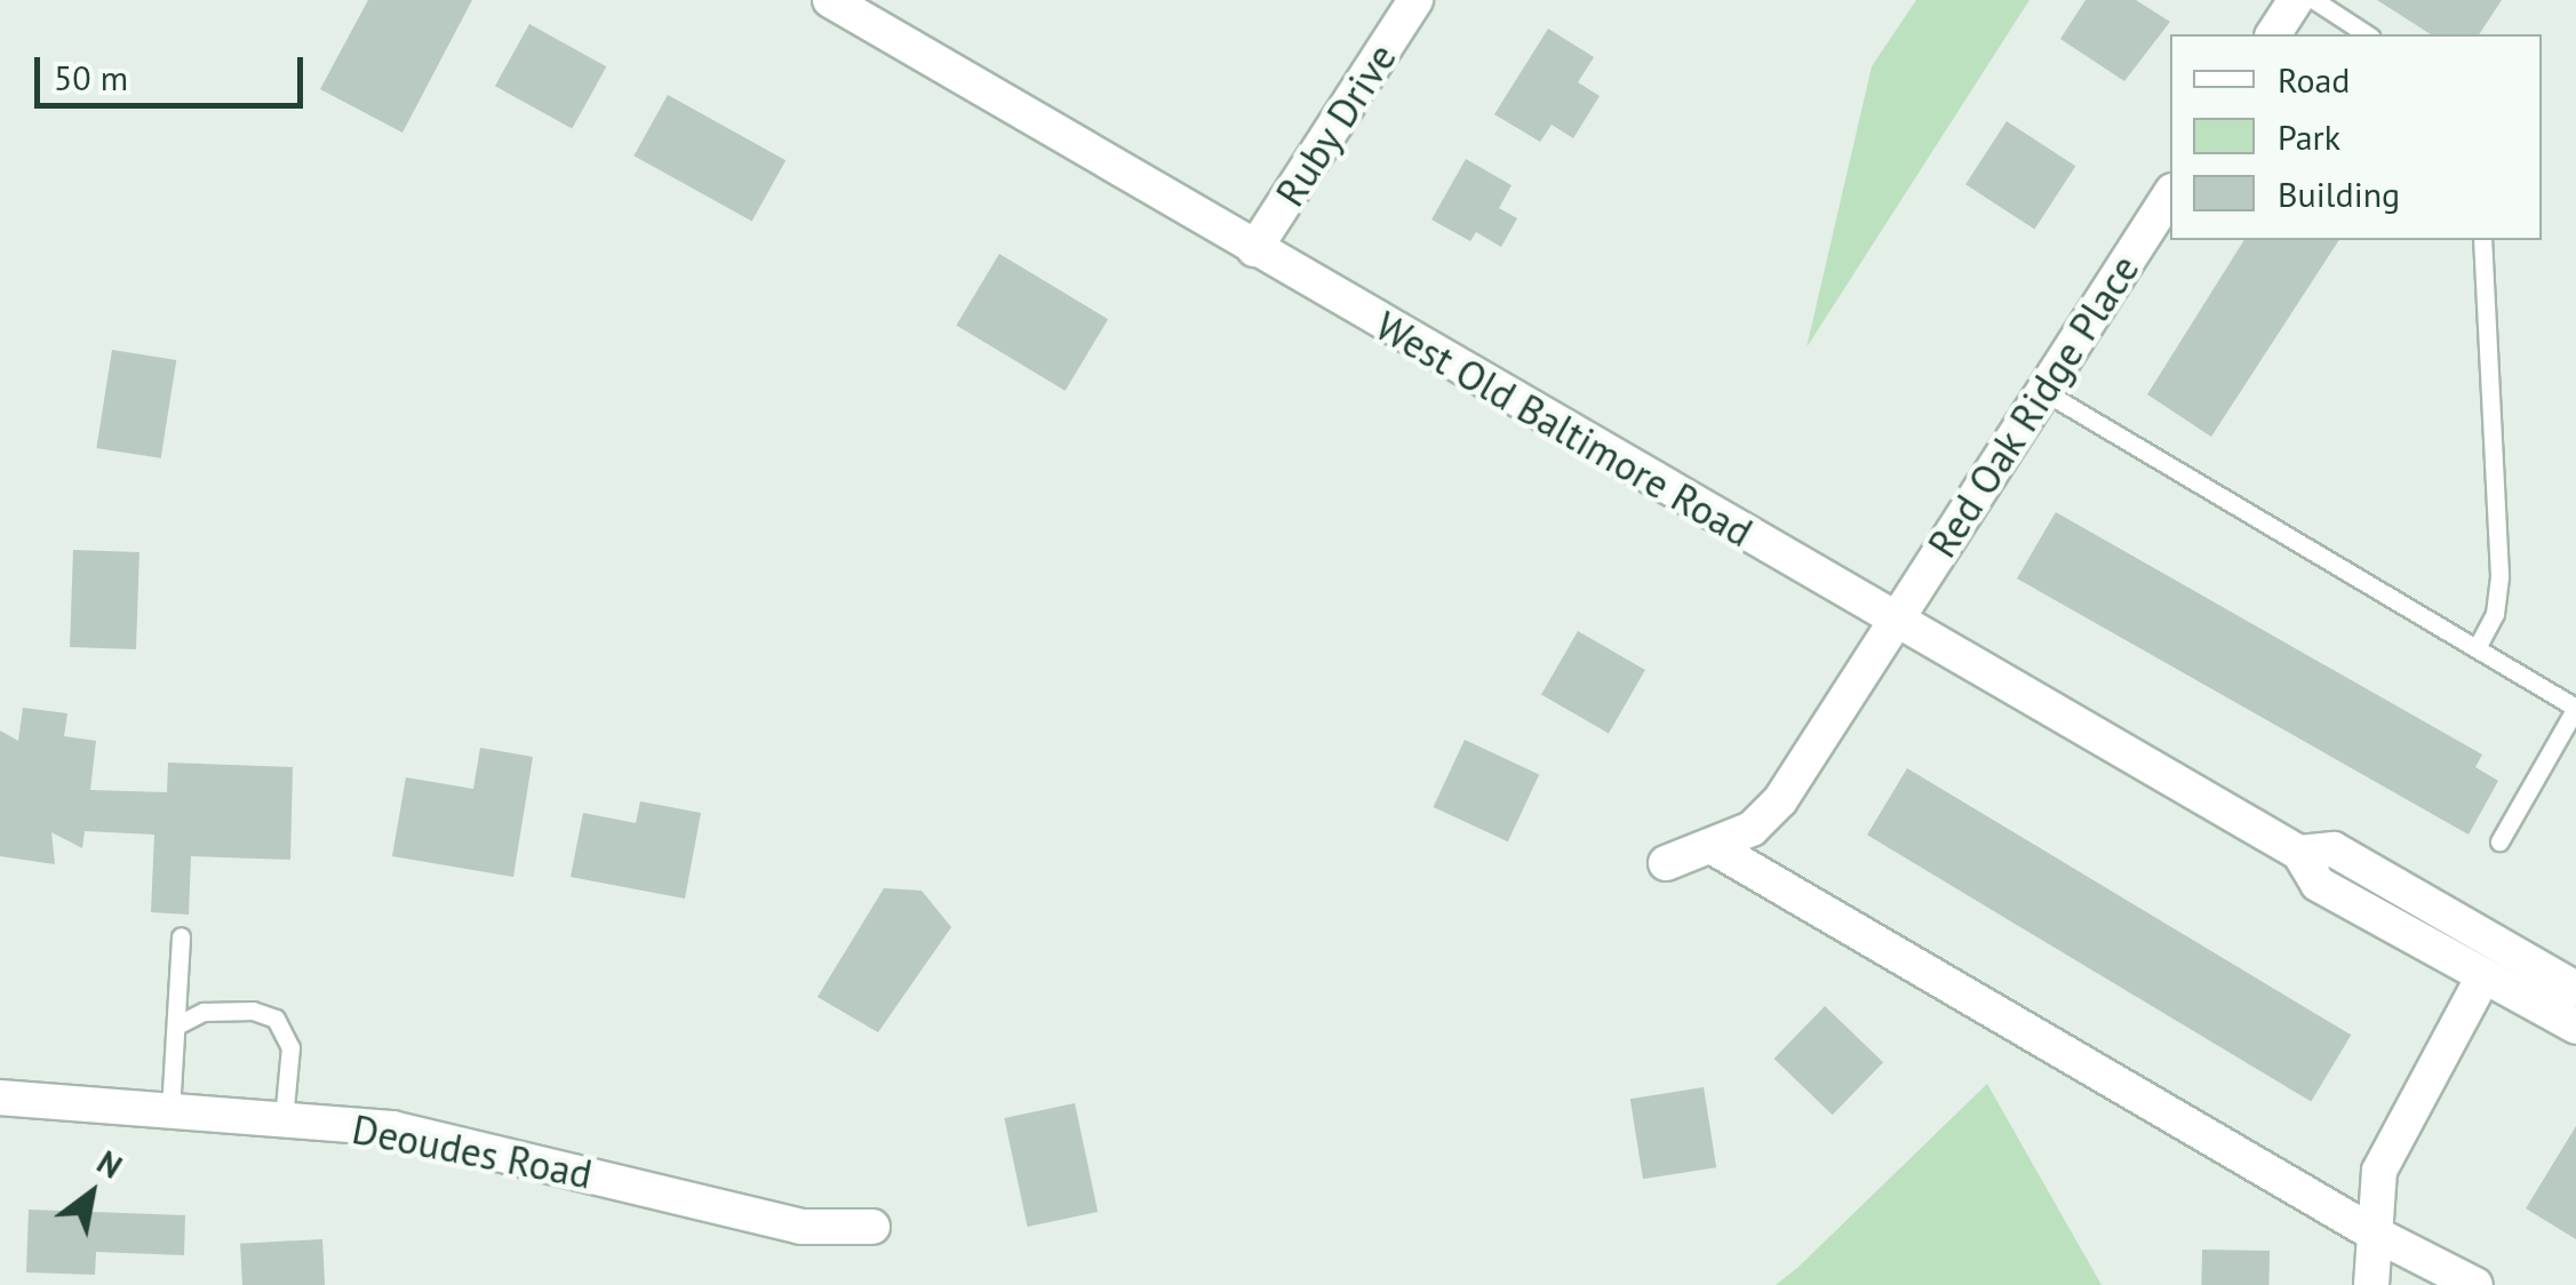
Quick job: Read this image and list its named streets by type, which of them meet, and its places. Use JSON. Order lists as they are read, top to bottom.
{
  "streets": {
    "street": [
      "Ruby Drive",
      "Red Oak Ridge Place",
      "West Old Baltimore Road",
      "Deoudes Road"
    ]
  },
  "crossings": [
    ["Ruby Drive", "West Old Baltimore Road"],
    ["Red Oak Ridge Place", "West Old Baltimore Road"]
  ],
  "legend": ["Road", "Park", "Building"],
  "scale_bar": "50 m",
  "north": "top right"
}
